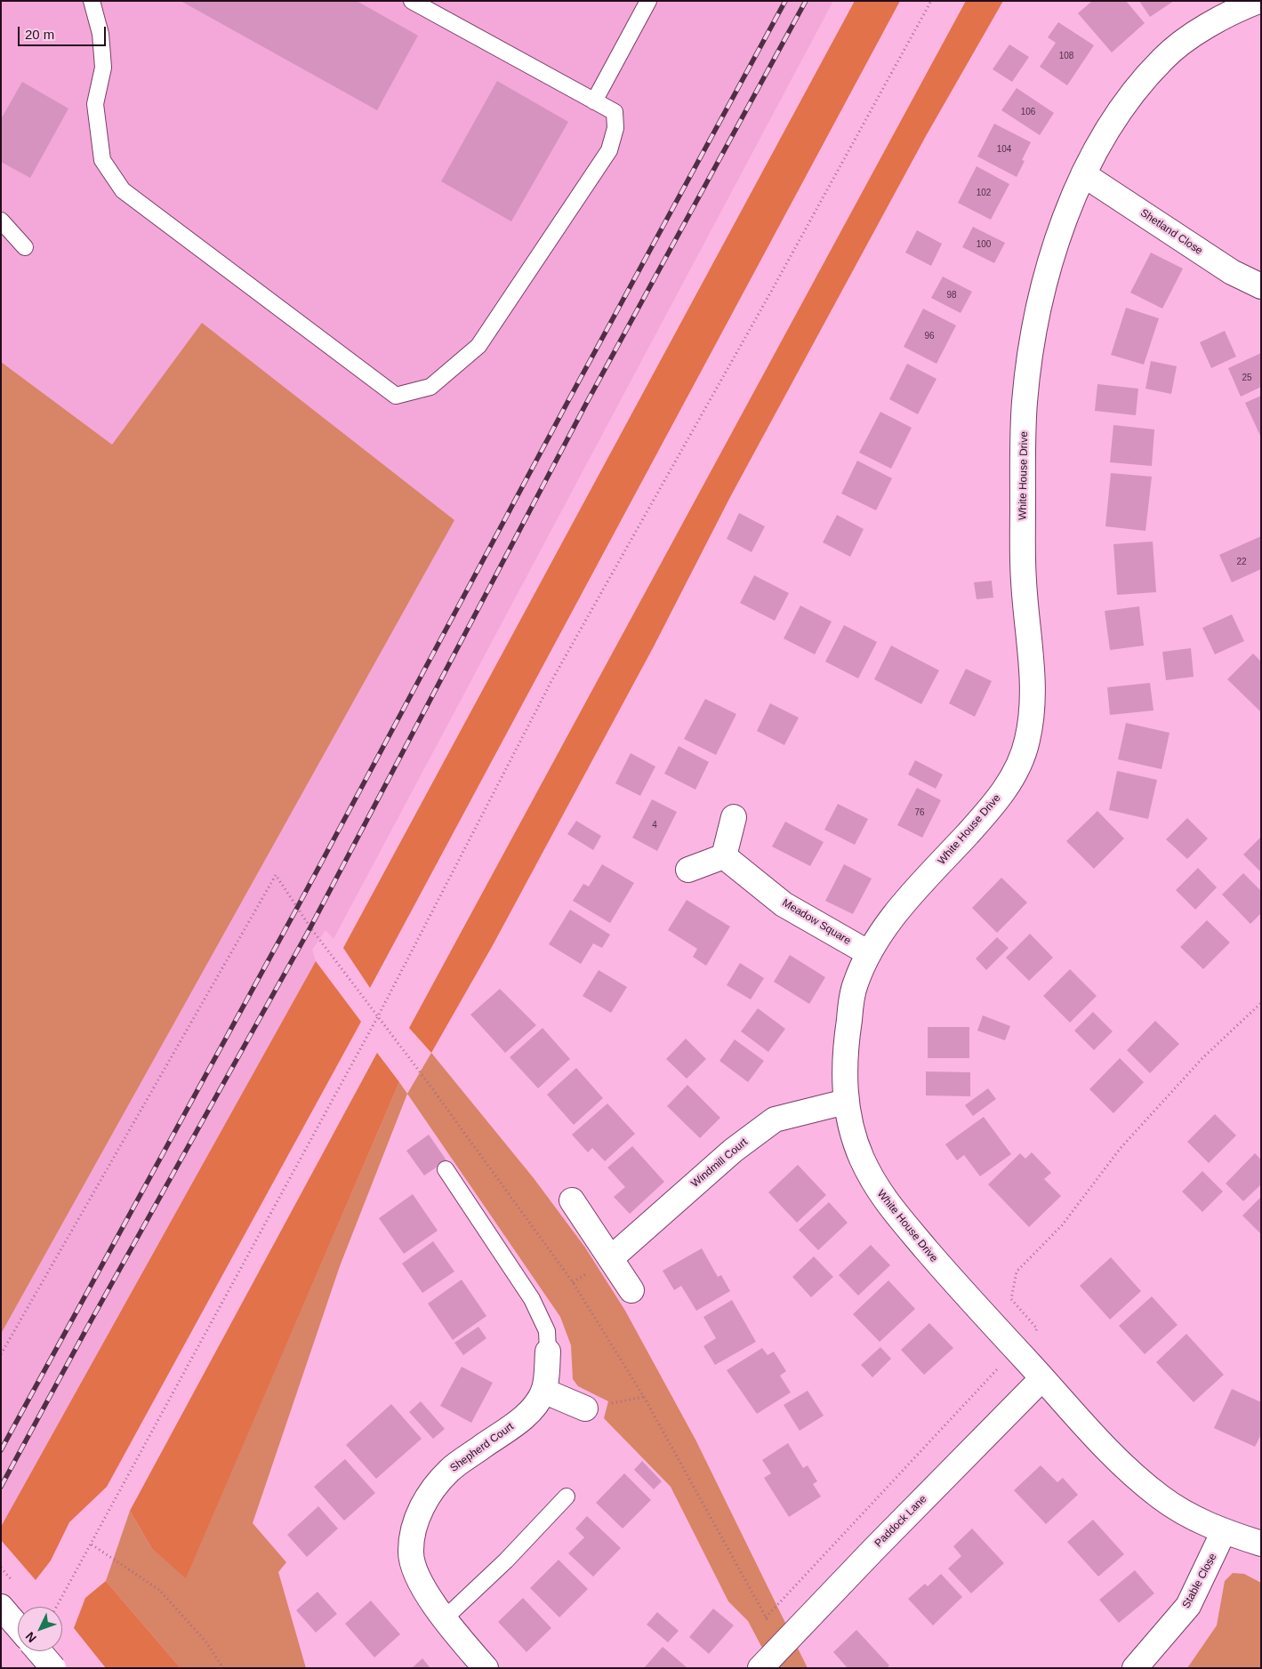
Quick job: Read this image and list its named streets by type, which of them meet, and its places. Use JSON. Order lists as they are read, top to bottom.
{
  "streets": {
    "street": [
      "Shetland Close",
      "White House Drive",
      "Meadow Square",
      "Windmill Court",
      "Shepherd Court",
      "Paddock Lane",
      "Stable Close"
    ]
  },
  "crossings": [
    ["Shetland Close", "White House Drive"],
    ["White House Drive", "Meadow Square"],
    ["White House Drive", "Windmill Court"],
    ["White House Drive", "Paddock Lane"],
    ["White House Drive", "Stable Close"]
  ],
  "house_numbers": [
    "108",
    "106",
    "104",
    "102",
    "100",
    "98",
    "96",
    "25",
    "22",
    "76",
    "4"
  ],
  "scale_bar": "20 m",
  "north": "bottom left"
}
